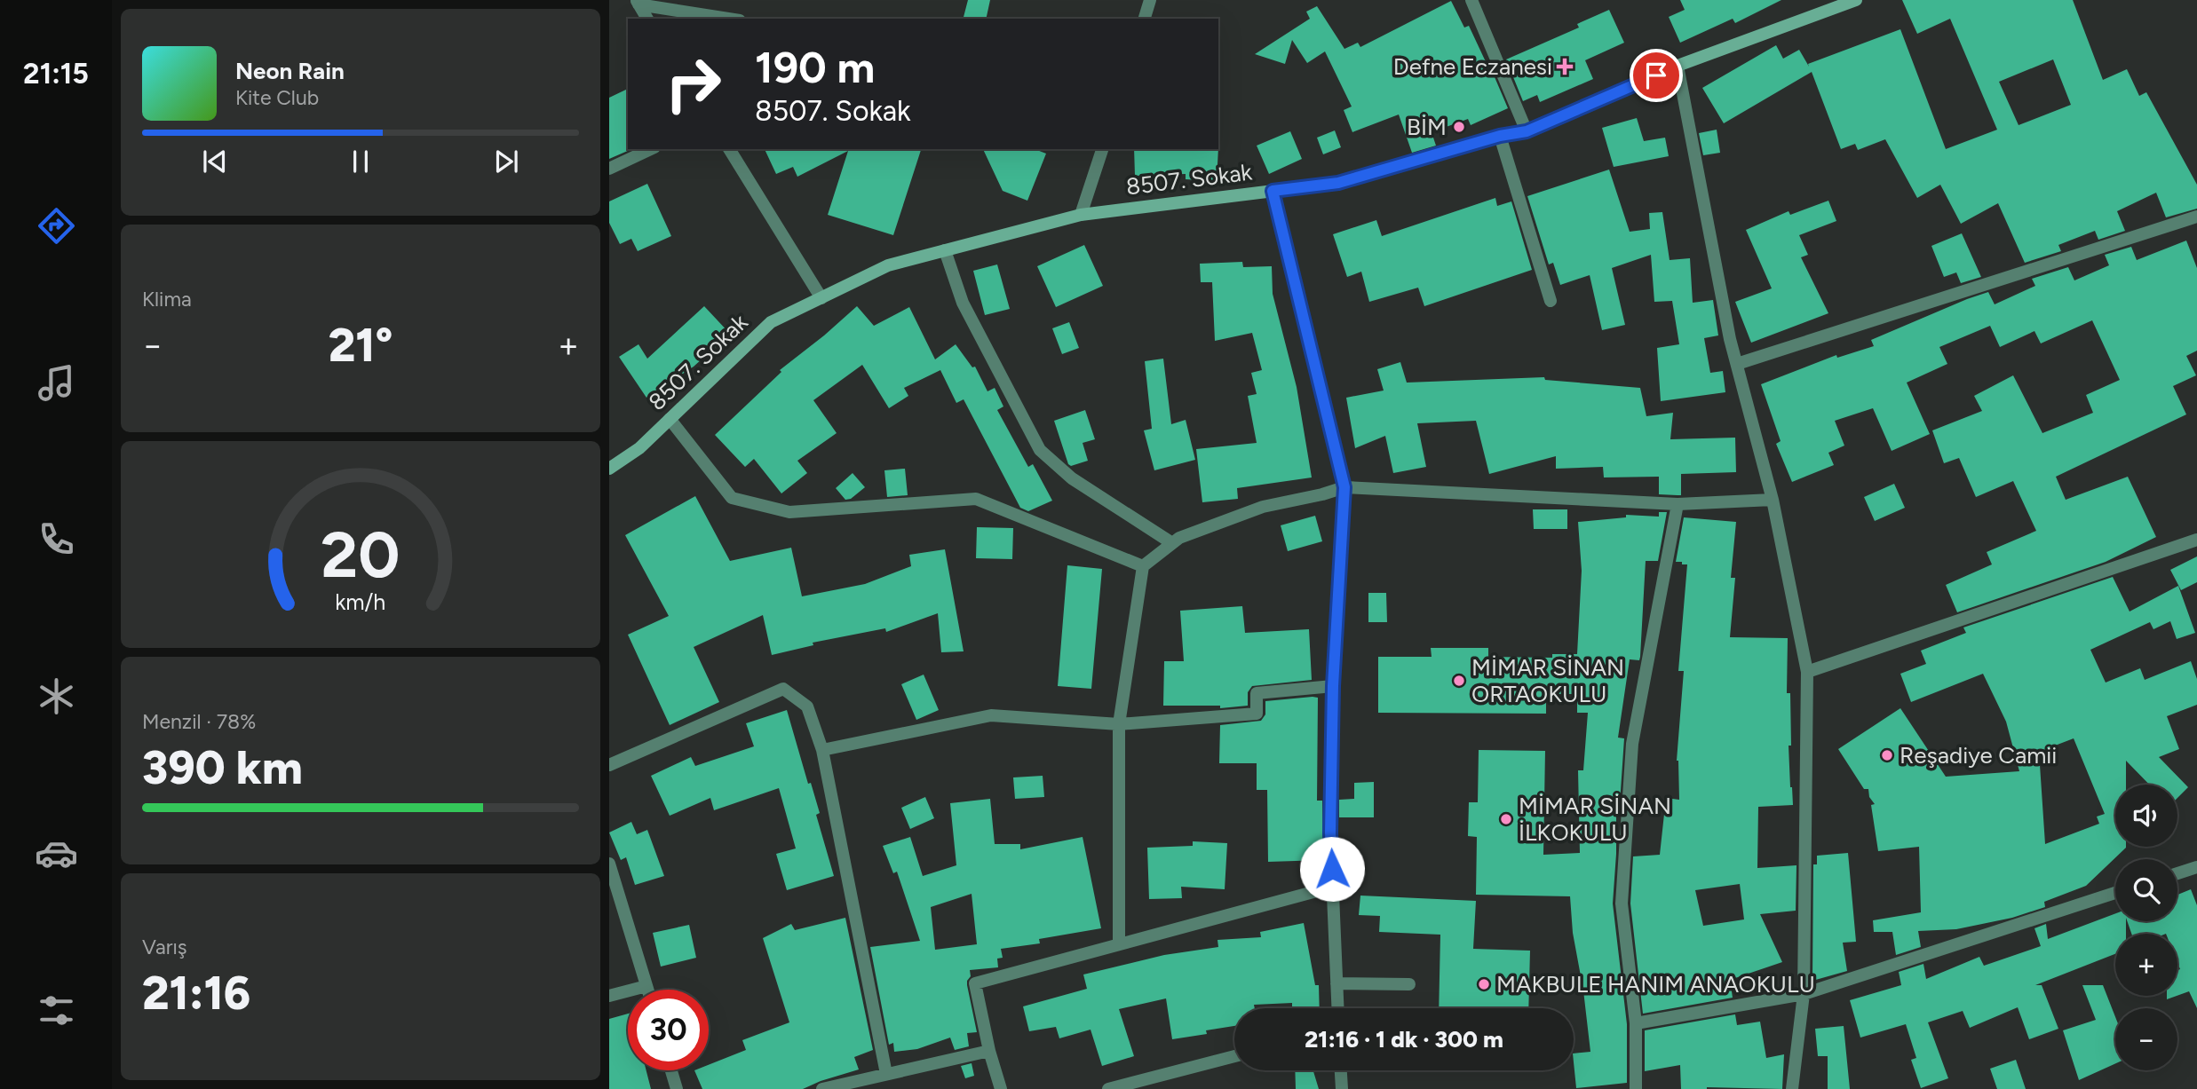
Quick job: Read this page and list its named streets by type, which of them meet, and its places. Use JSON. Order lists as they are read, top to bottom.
{
  "streets": {
    "street": ["8507. Sokak"]
  },
  "places": {
    "health": ["Defne Eczanesi"],
    "other": [
      "BİM",
      "MİMAR SİNAN ORTAOKULU",
      "Reşadiye Camii",
      "MİMAR SİNAN İLKOKULU",
      "MAKBULE HANIM ANAOKULU"
    ]
  },
  "page": {
    "tabs": "21:15",
    "turn": ["190 m", "8507. Sokak"],
    "song": ["Neon Rain", "Kite Club"],
    "tile": [
      "Klima",
      ["Menzil · 78%", "390 km"],
      ["Varış", "21:16"]
    ],
    "heat": ["−", "21°", "+"],
    "map_buttons": ["+", "−"],
    "limit": "30",
    "trip": "21:16 · 1 dk · 300 m",
    "gauge": ["20", "km/h"]
  }
}
